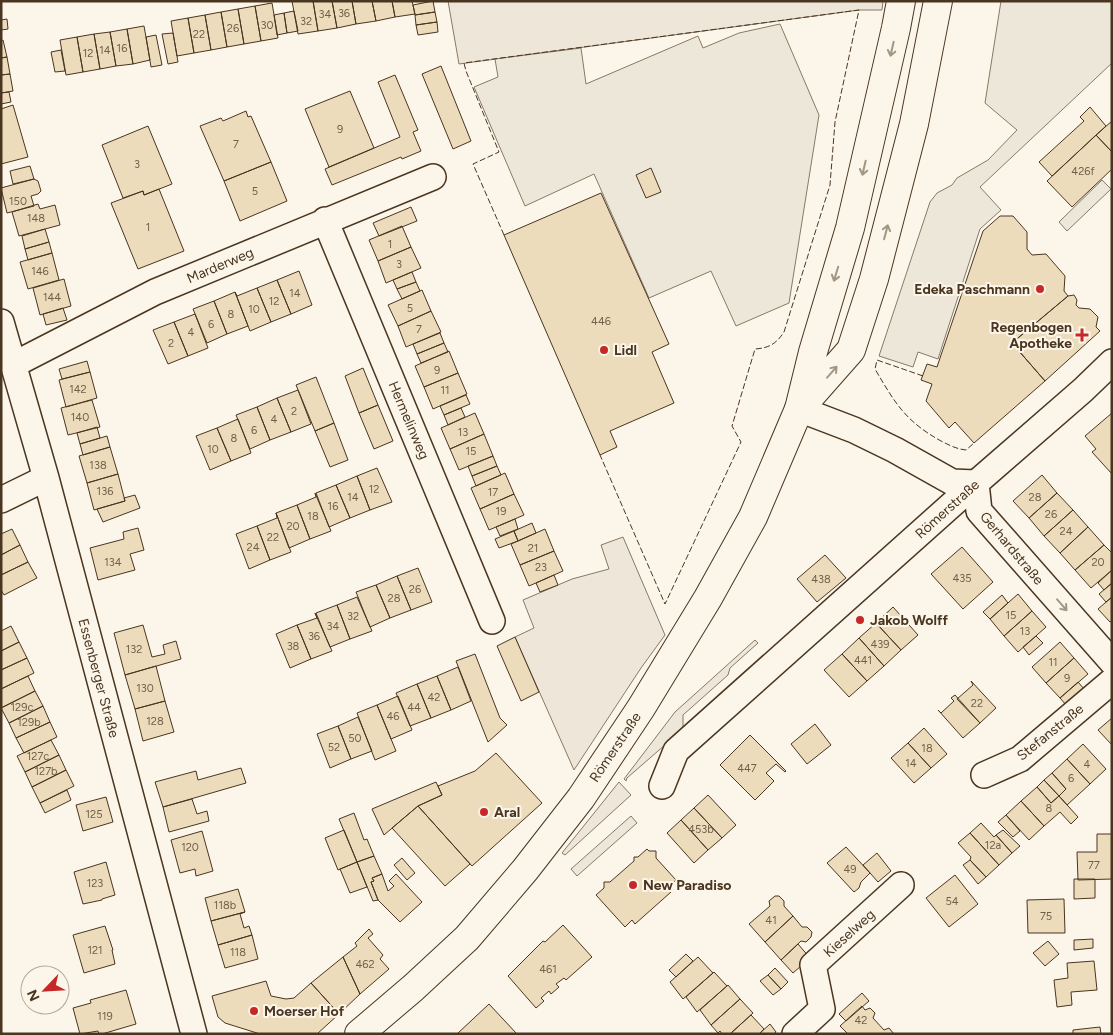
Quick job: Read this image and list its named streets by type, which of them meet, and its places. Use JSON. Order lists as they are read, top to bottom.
{
  "streets": {
    "main road": ["Römerstraße"],
    "street": [
      "Marderweg",
      "Hermelinweg",
      "Gerhardstraße",
      "Essenberger Straße",
      "Stefanstraße",
      "Kieselweg"
    ]
  },
  "crossings": [
    ["Marderweg", "Hermelinweg"],
    ["Marderweg", "Essenberger Straße"],
    ["Römerstraße", "Gerhardstraße"]
  ],
  "one_way": ["Gerhardstraße"],
  "places": {
    "other": [
      "Edeka Paschmann",
      "Lidl",
      "Jakob Wolff",
      "Aral",
      "New Paradiso",
      "Moerser Hof"
    ],
    "health": ["Regenbogen Apotheke"]
  },
  "house_numbers": [
    "36",
    "34",
    "32",
    "30",
    "26",
    "22",
    "16",
    "14",
    "12",
    "9",
    "7",
    "3",
    "426f",
    "5",
    "150",
    "148",
    "1",
    "1",
    "3",
    "146",
    "14",
    "144",
    "12",
    "5",
    "10",
    "8",
    "446",
    "6",
    "7",
    "4",
    "2",
    "9",
    "142",
    "11",
    "2",
    "140",
    "4",
    "6",
    "13",
    "8",
    "10",
    "15",
    "138",
    "12",
    "136",
    "17",
    "14",
    "28",
    "16",
    "19",
    "26",
    "18",
    "20",
    "24",
    "22",
    "24",
    "21",
    "134",
    "20",
    "23",
    "435",
    "438",
    "26",
    "28",
    "15",
    "32",
    "34",
    "13",
    "36",
    "439",
    "38",
    "132",
    "441",
    "11",
    "9",
    "130",
    "42",
    "22",
    "129c",
    "44",
    "46",
    "128",
    "129b",
    "50",
    "52",
    "18",
    "127c",
    "14",
    "4",
    "447",
    "127b",
    "6",
    "8",
    "125",
    "453b",
    "12a",
    "120",
    "77",
    "49",
    "123",
    "54",
    "118b",
    "75",
    "41",
    "121",
    "118",
    "462",
    "461",
    "119",
    "42"
  ],
  "north": "bottom left"
}
